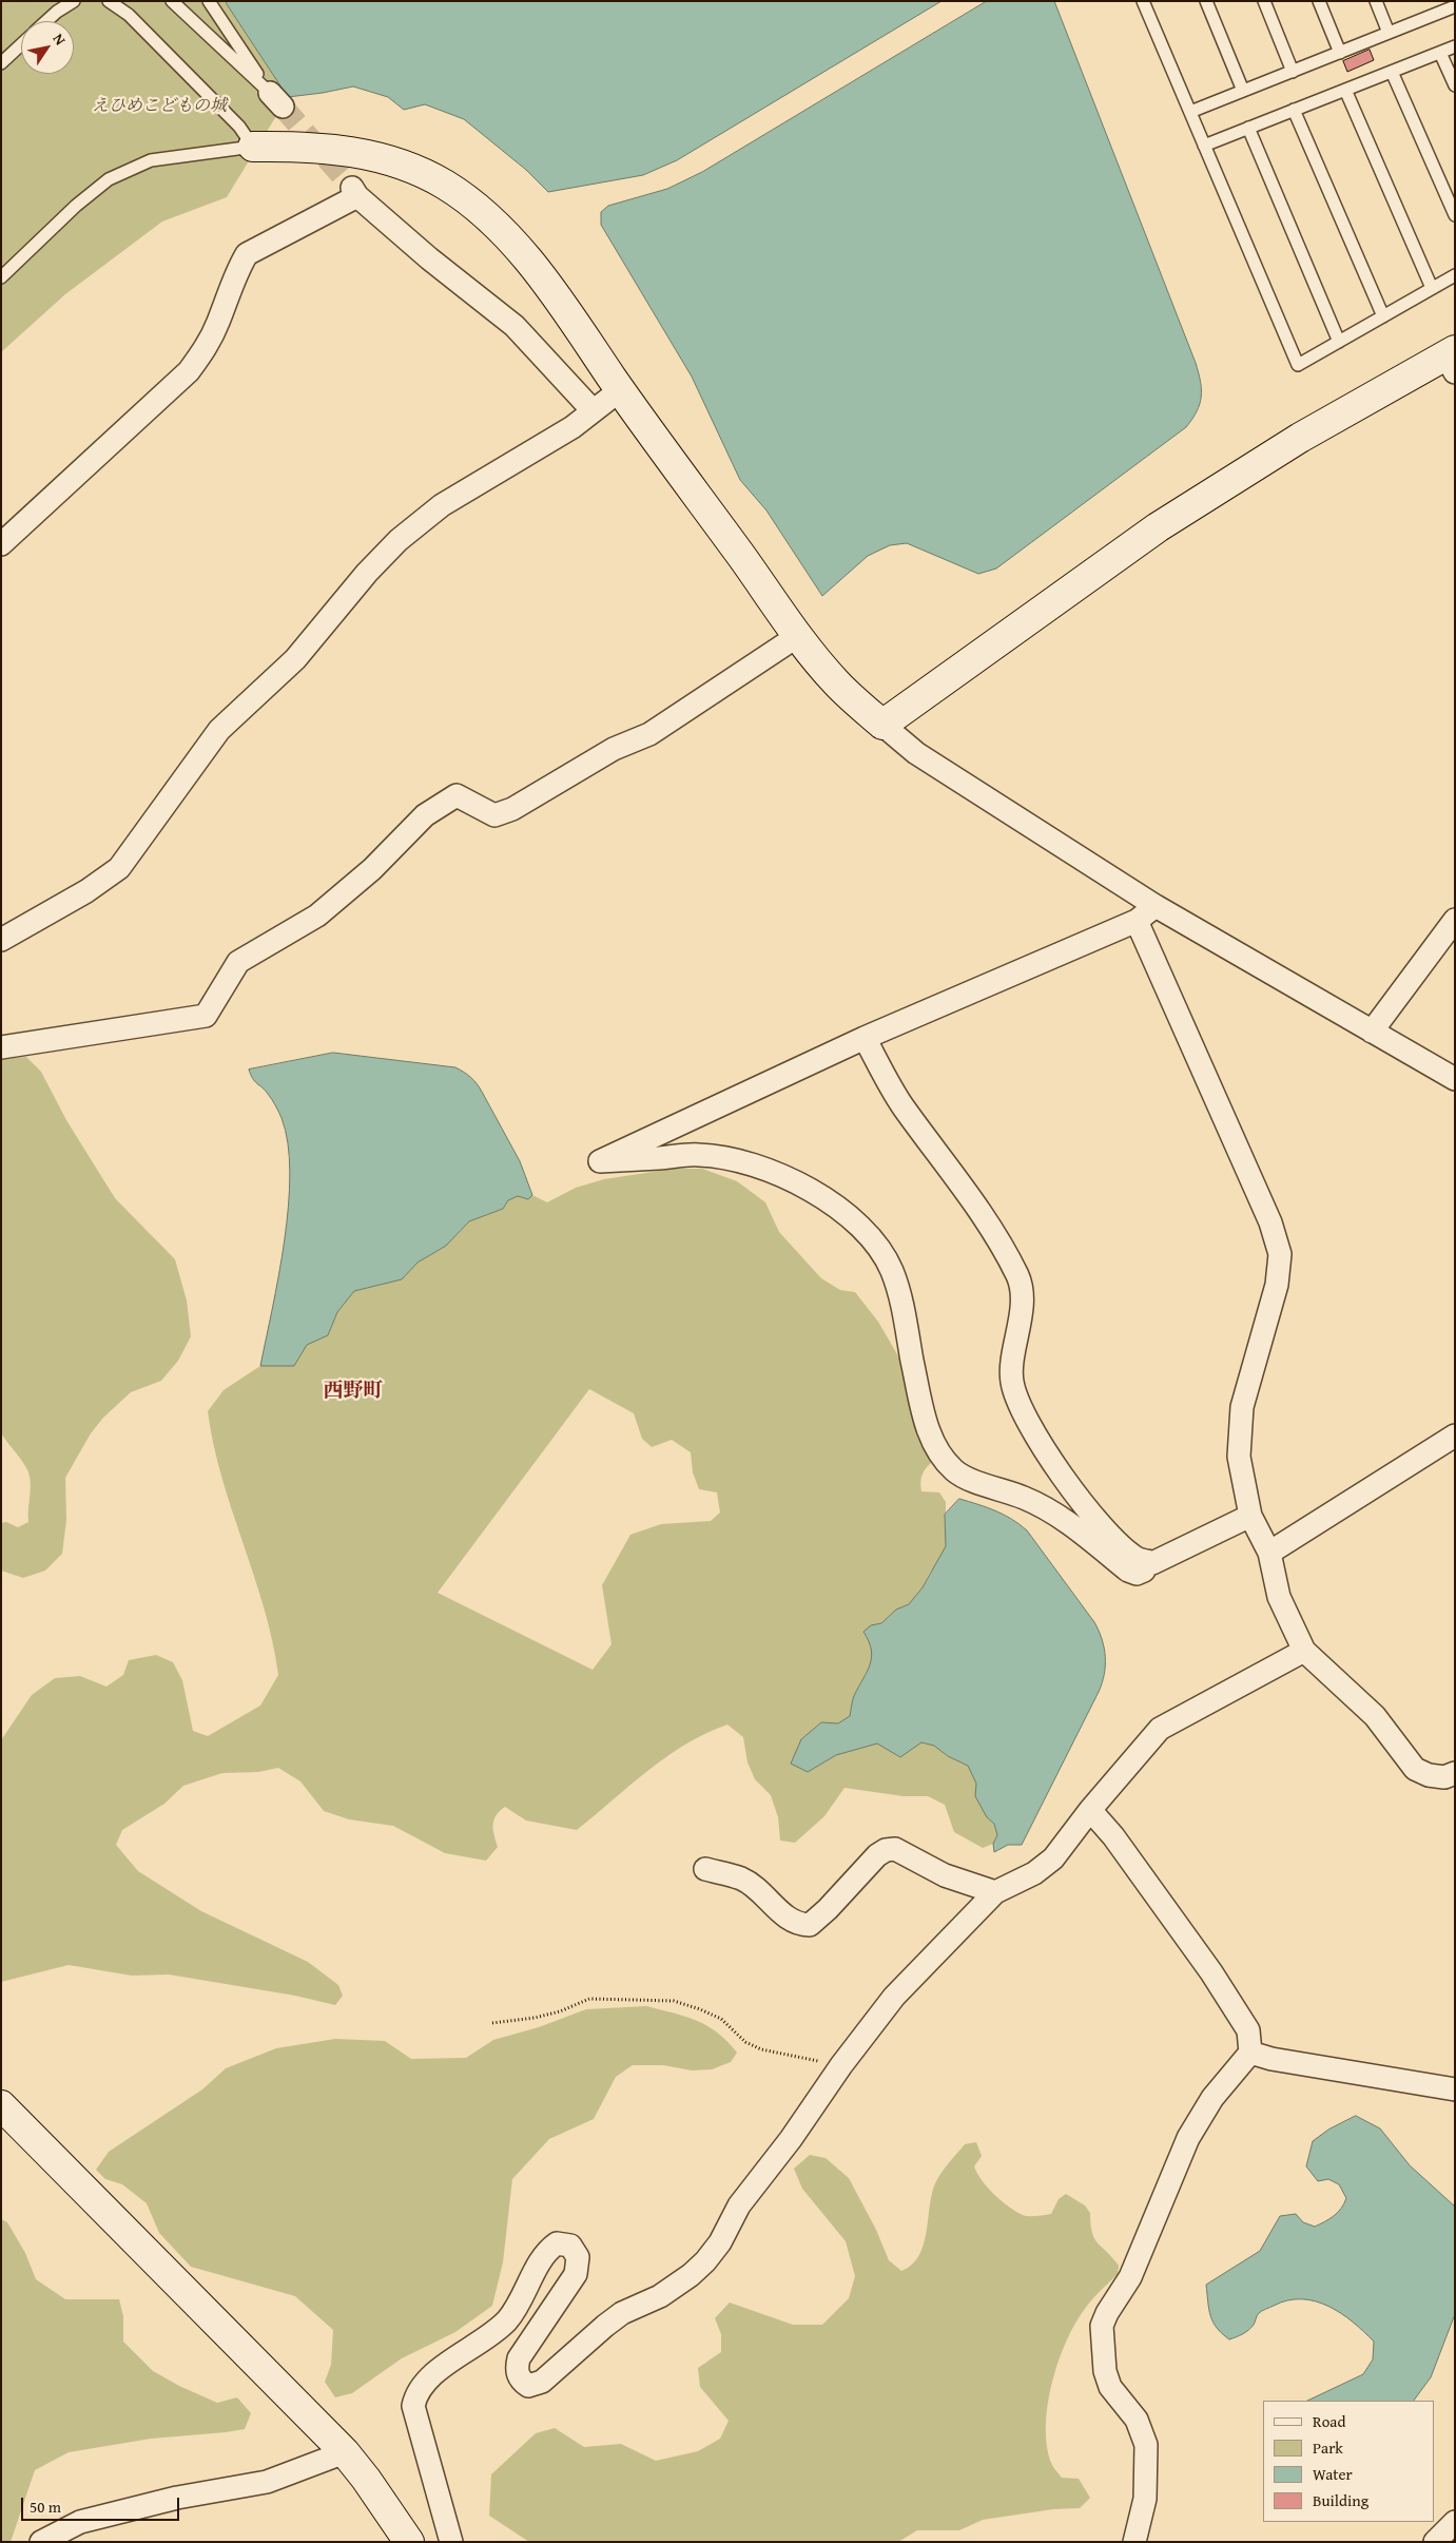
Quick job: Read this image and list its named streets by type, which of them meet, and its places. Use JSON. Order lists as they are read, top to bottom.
{
  "districts": ["西野町"],
  "parks": ["えひめこどもの城"],
  "legend": [
    "Road",
    "Park",
    "Water",
    "Building"
  ],
  "scale_bar": "50 m",
  "north": "top right"
}
